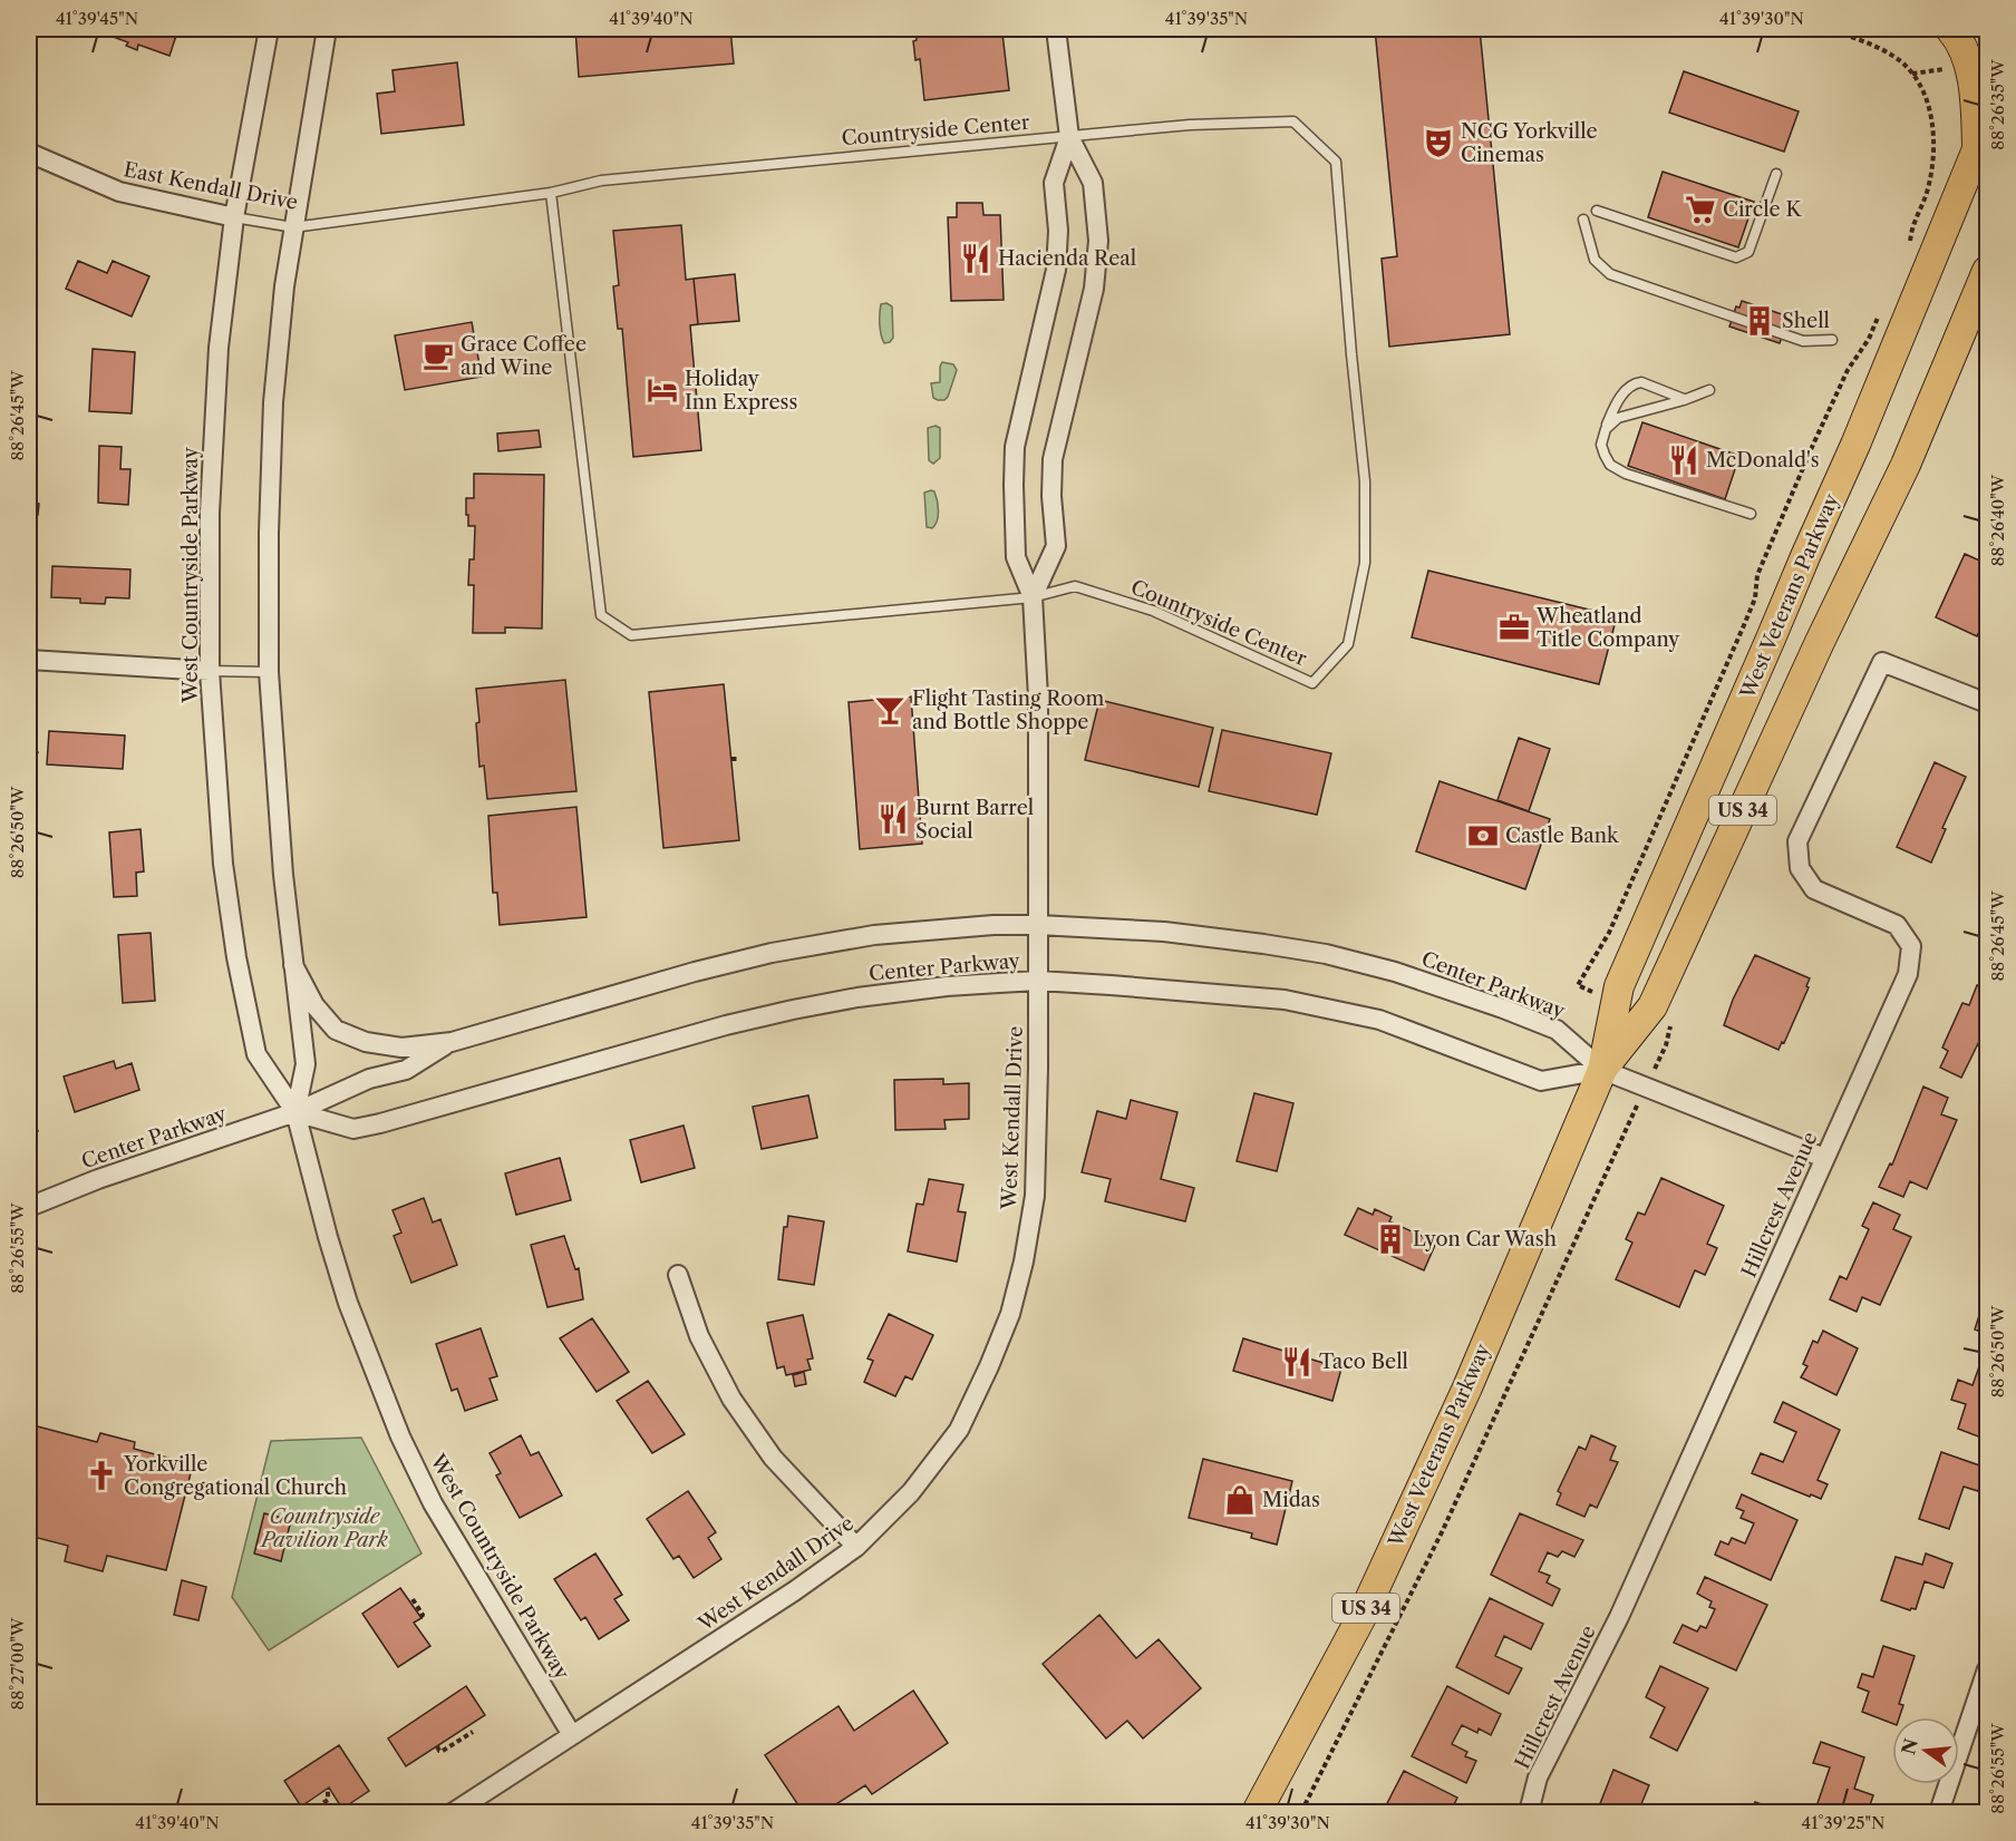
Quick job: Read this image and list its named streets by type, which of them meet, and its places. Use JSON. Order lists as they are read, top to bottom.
{
  "streets": {
    "main road": ["West Veterans Parkway", "US 34"],
    "street": [
      "East Kendall Drive",
      "West Countryside Parkway",
      "Center Parkway",
      "West Kendall Drive",
      "Hillcrest Avenue"
    ],
    "lane": ["Countryside Center"]
  },
  "crossings": [
    ["Countryside Center", "East Kendall Drive"],
    ["Countryside Center", "West Kendall Drive"],
    ["East Kendall Drive", "West Countryside Parkway"],
    ["West Countryside Parkway", "Center Parkway"],
    ["West Countryside Parkway", "West Kendall Drive"],
    ["West Veterans Parkway", "Center Parkway"],
    ["Center Parkway", "West Kendall Drive"],
    ["Center Parkway", "Hillcrest Avenue"]
  ],
  "parks": ["Countryside Pavilion Park"],
  "places": {
    "theatre": ["NCG Yorkville Cinemas"],
    "supermarket": ["Circle K"],
    "restaurant": [
      "Hacienda Real",
      "McDonald's",
      "Burnt Barrel Social",
      "Taco Bell"
    ],
    "building": ["Shell", "Lyon Car Wash"],
    "cafe": ["Grace Coffee and Wine"],
    "hotel": ["Holiday Inn Express"],
    "office": ["Wheatland Title Company"],
    "bar": ["Flight Tasting Room and Bottle Shoppe"],
    "bank": ["Castle Bank"],
    "church": ["Yorkville Congregational Church"],
    "shop": ["Midas"]
  },
  "north": "left",
  "coordinates": [
    "41°39'45\"N",
    "41°39'40\"N",
    "41°39'35\"N",
    "41°39'30\"N",
    "88°26'35\"W",
    "88°26'45\"W",
    "88°26'40\"W",
    "88°26'50\"W",
    "88°26'55\"W",
    "88°27'00\"W",
    "41°39'25\"N"
  ]
}
